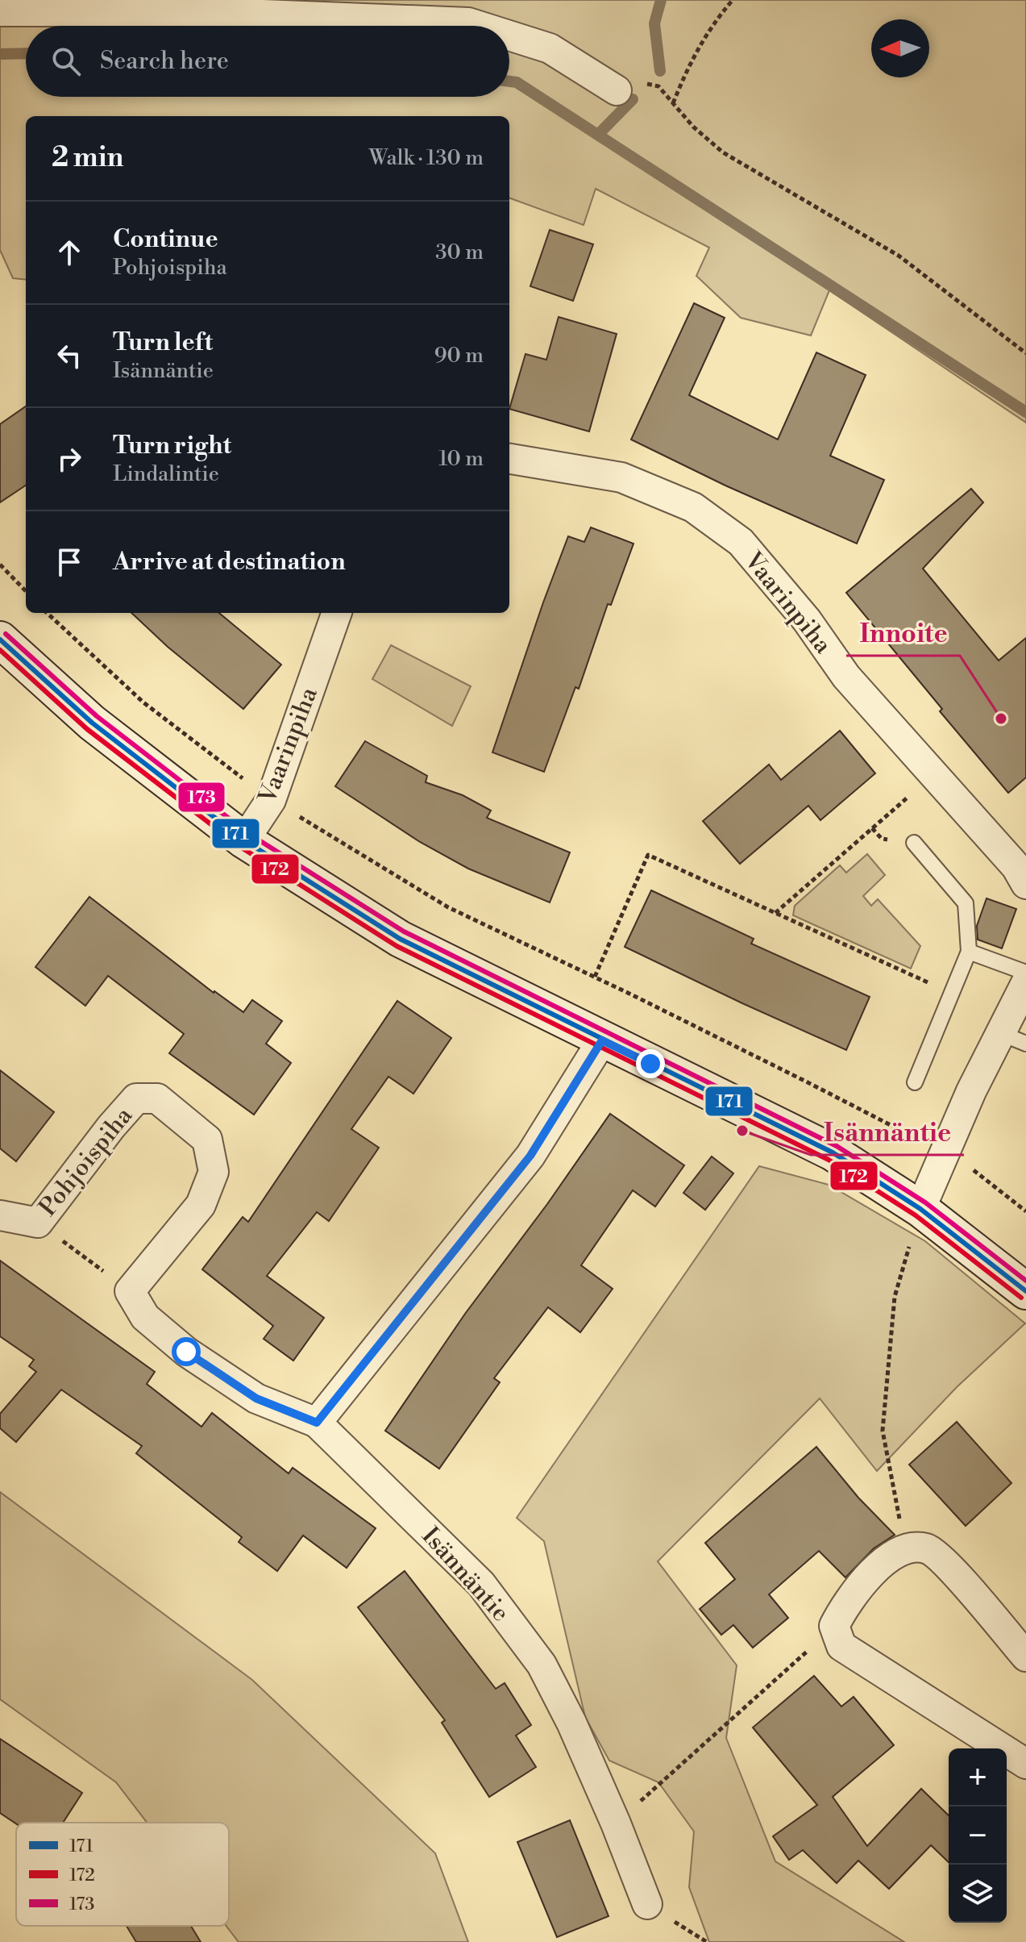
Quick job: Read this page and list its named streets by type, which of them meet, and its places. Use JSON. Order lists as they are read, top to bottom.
{
  "streets": {
    "street": ["Vaarinpiha", "Pohjoispiha", "Isännäntie"]
  },
  "places": ["Innoite", "Isännäntie"],
  "lines": ["transit line 173", "transit line 171", "transit line 172"],
  "legend": ["171", "172", "173"],
  "north": "left",
  "page": {
    "search": "Search here",
    "heading": ["2 min", "Walk · 130 m"],
    "list": [
      ["Continue", "Pohjoispiha", "30 m"],
      ["Turn left", "Isännäntie", "90 m"],
      ["Turn right", "Lindalintie", "10 m"],
      "Arrive at destination"
    ],
    "map_buttons": ["+", "−"]
  }
}
